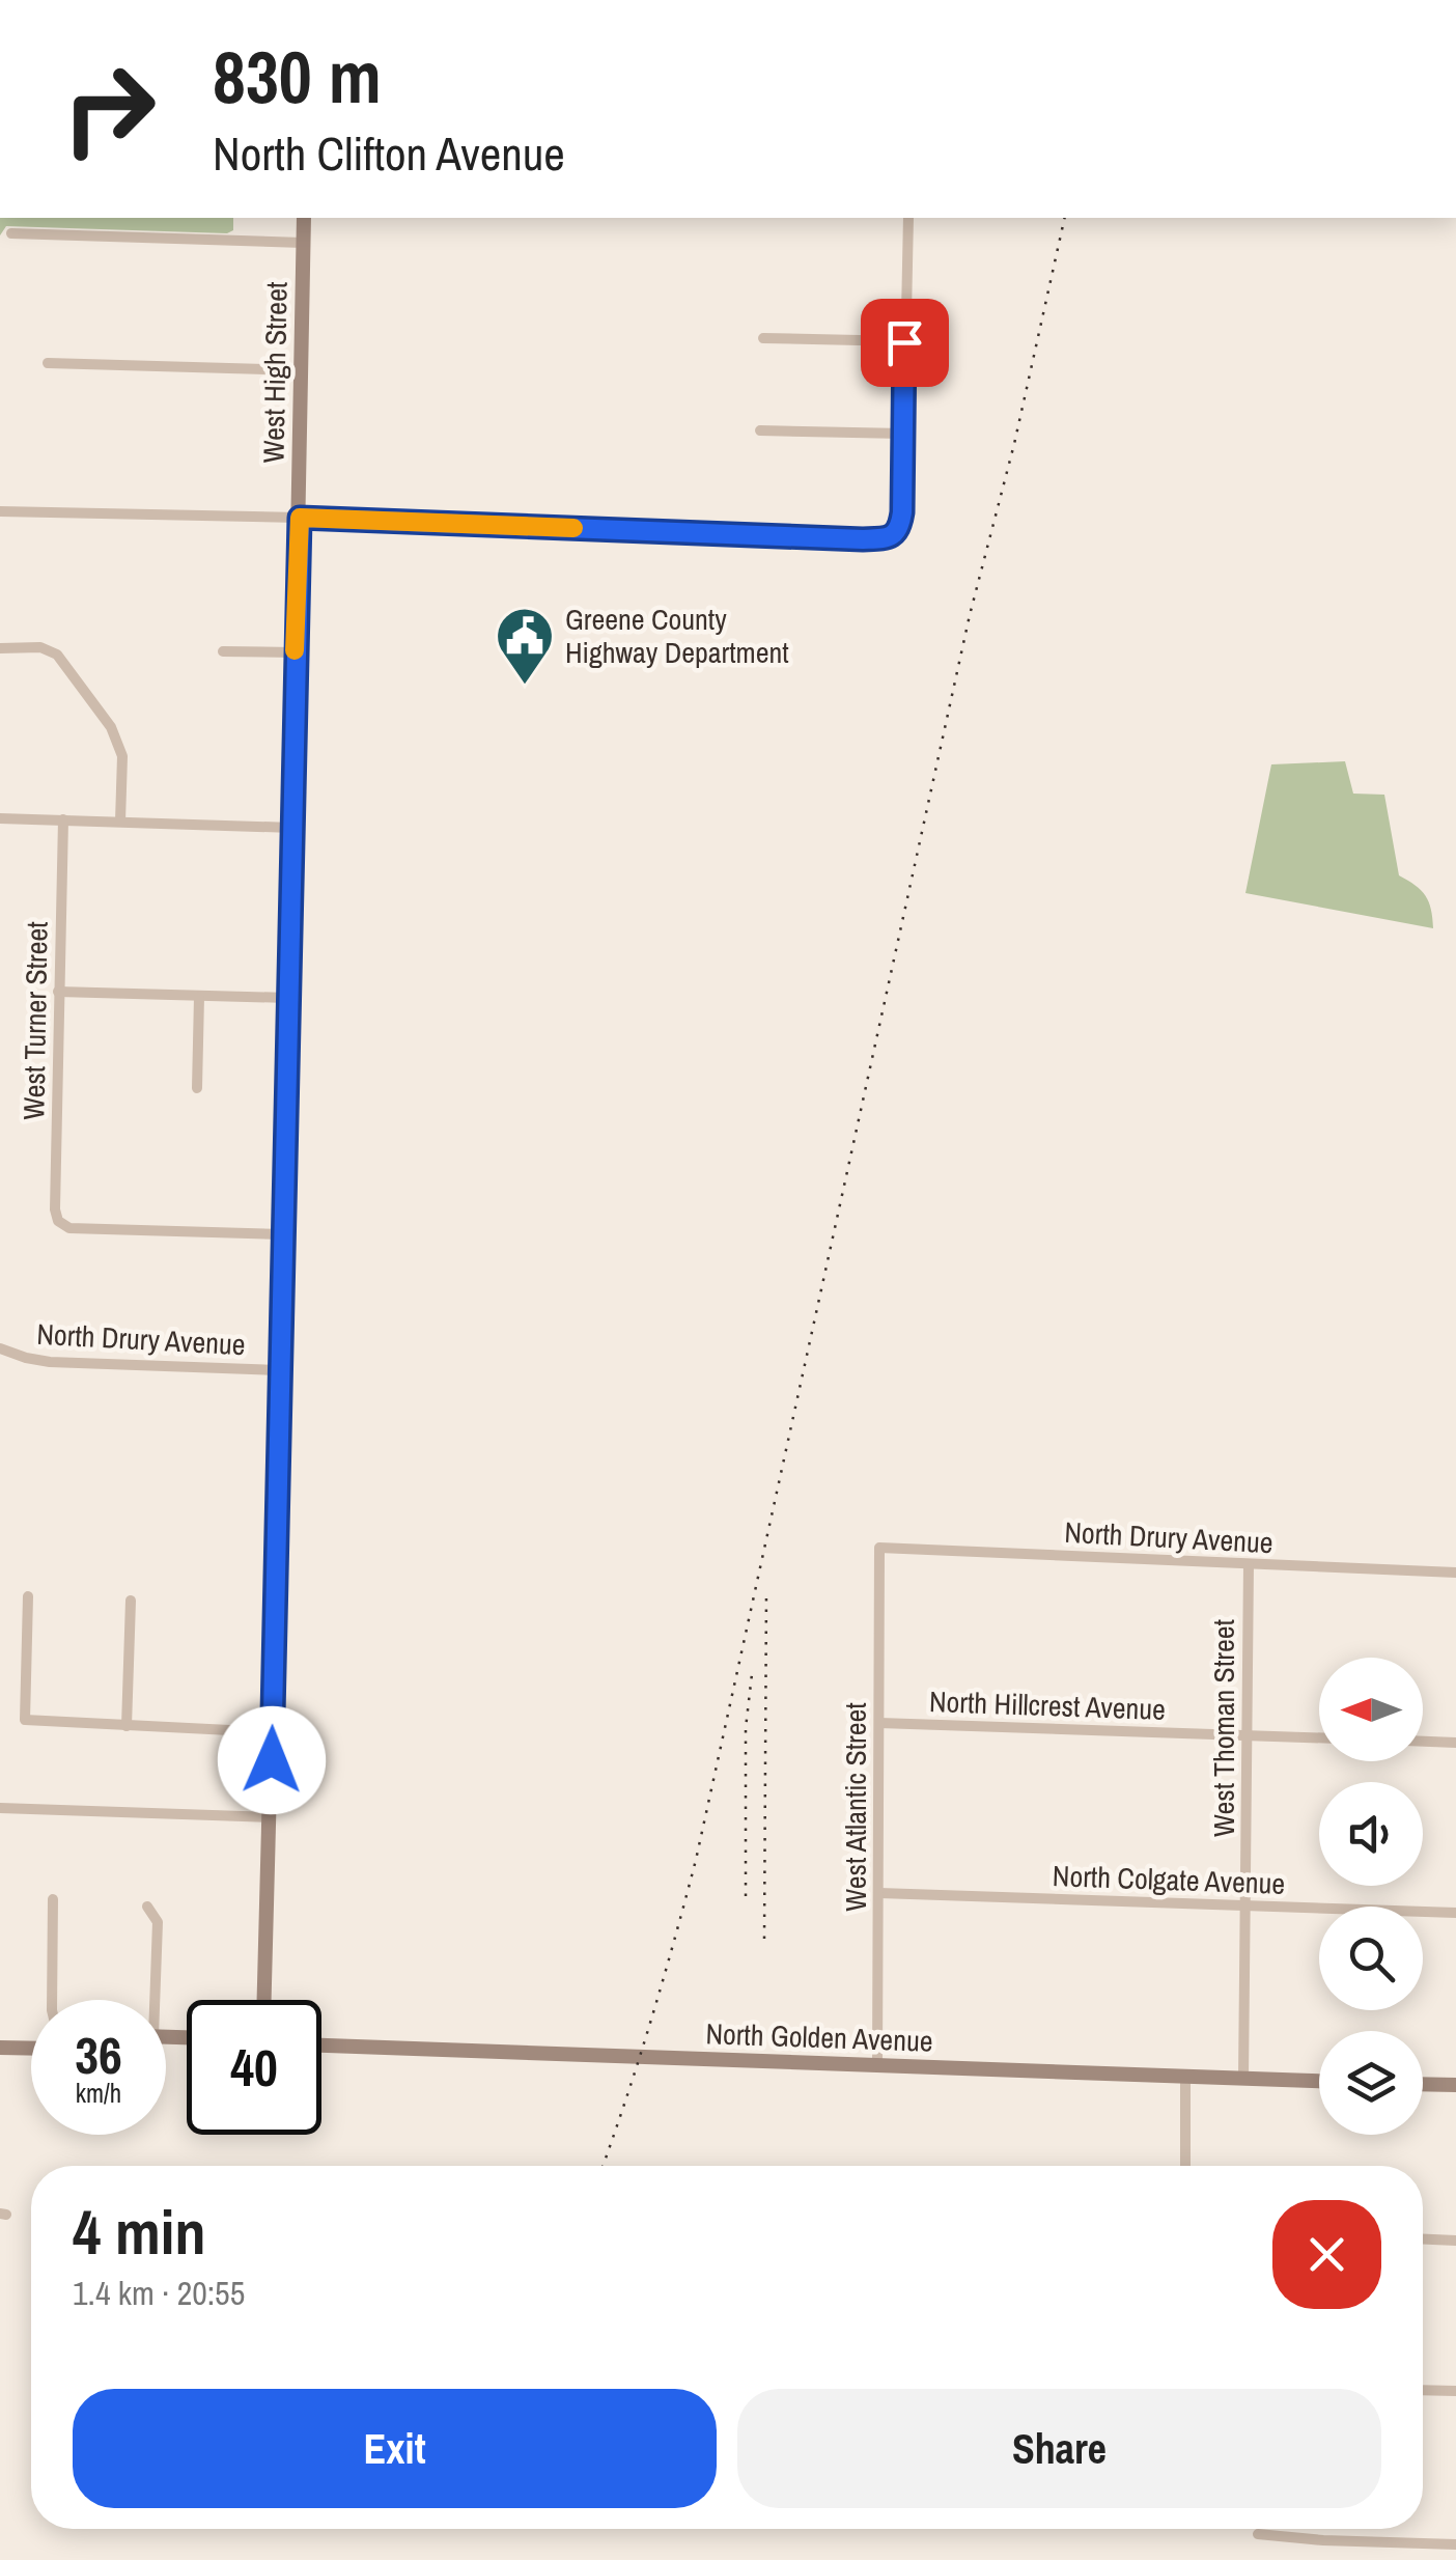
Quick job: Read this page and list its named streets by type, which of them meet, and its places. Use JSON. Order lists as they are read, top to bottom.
{
  "streets": {
    "street": [
      "West High Street",
      "West Turner Street",
      "North Drury Avenue",
      "North Hillcrest Avenue",
      "West Thoman Street",
      "West Atlantic Street",
      "North Colgate Avenue",
      "North Golden Avenue"
    ]
  },
  "crossings": [
    ["West High Street", "West Turner Street"],
    ["West High Street", "North Drury Avenue"],
    ["North Drury Avenue", "West Thoman Street"],
    ["North Drury Avenue", "West Atlantic Street"],
    ["North Hillcrest Avenue", "West Thoman Street"],
    ["North Hillcrest Avenue", "West Atlantic Street"],
    ["West Thoman Street", "North Colgate Avenue"],
    ["West Thoman Street", "North Golden Avenue"],
    ["West Atlantic Street", "North Colgate Avenue"],
    ["West Atlantic Street", "North Golden Avenue"]
  ],
  "places": {
    "public building": ["Greene County Highway Department"]
  },
  "north": "left",
  "page": {
    "turn": ["830 m", "North Clifton Avenue"],
    "speed": "36 km/h",
    "limit": "40",
    "heading": ["4 min", "1.4 km · 20:55"],
    "buttons": ["Exit", "Share"]
  }
}
